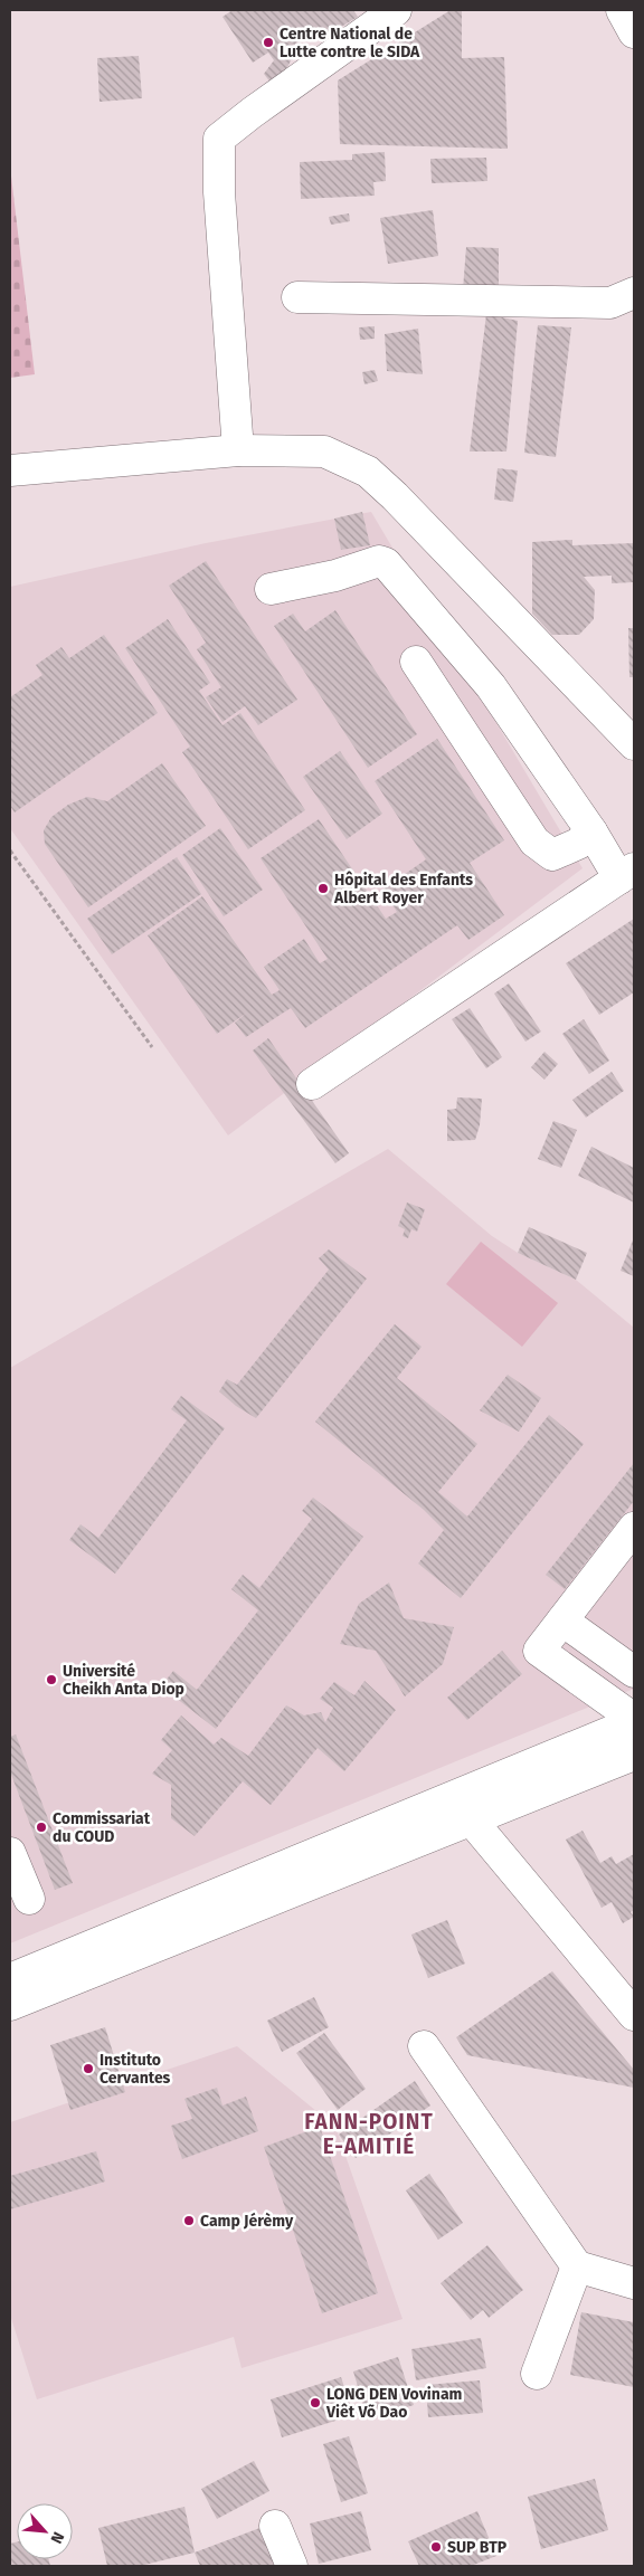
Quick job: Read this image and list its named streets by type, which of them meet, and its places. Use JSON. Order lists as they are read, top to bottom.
{
  "districts": ["FANN-POINT E-AMITIÉ"],
  "places": [
    "Centre National de Lutte contre le SIDA",
    "Hôpital des Enfants Albert Royer",
    "Université Cheikh Anta Diop",
    "Commissariat du COUD",
    "Instituto Cervantes",
    "Camp Jérèmy",
    "LONG DEN Vovinam Viêt Võ Dao",
    "SUP BTP"
  ],
  "north": "bottom right"
}
